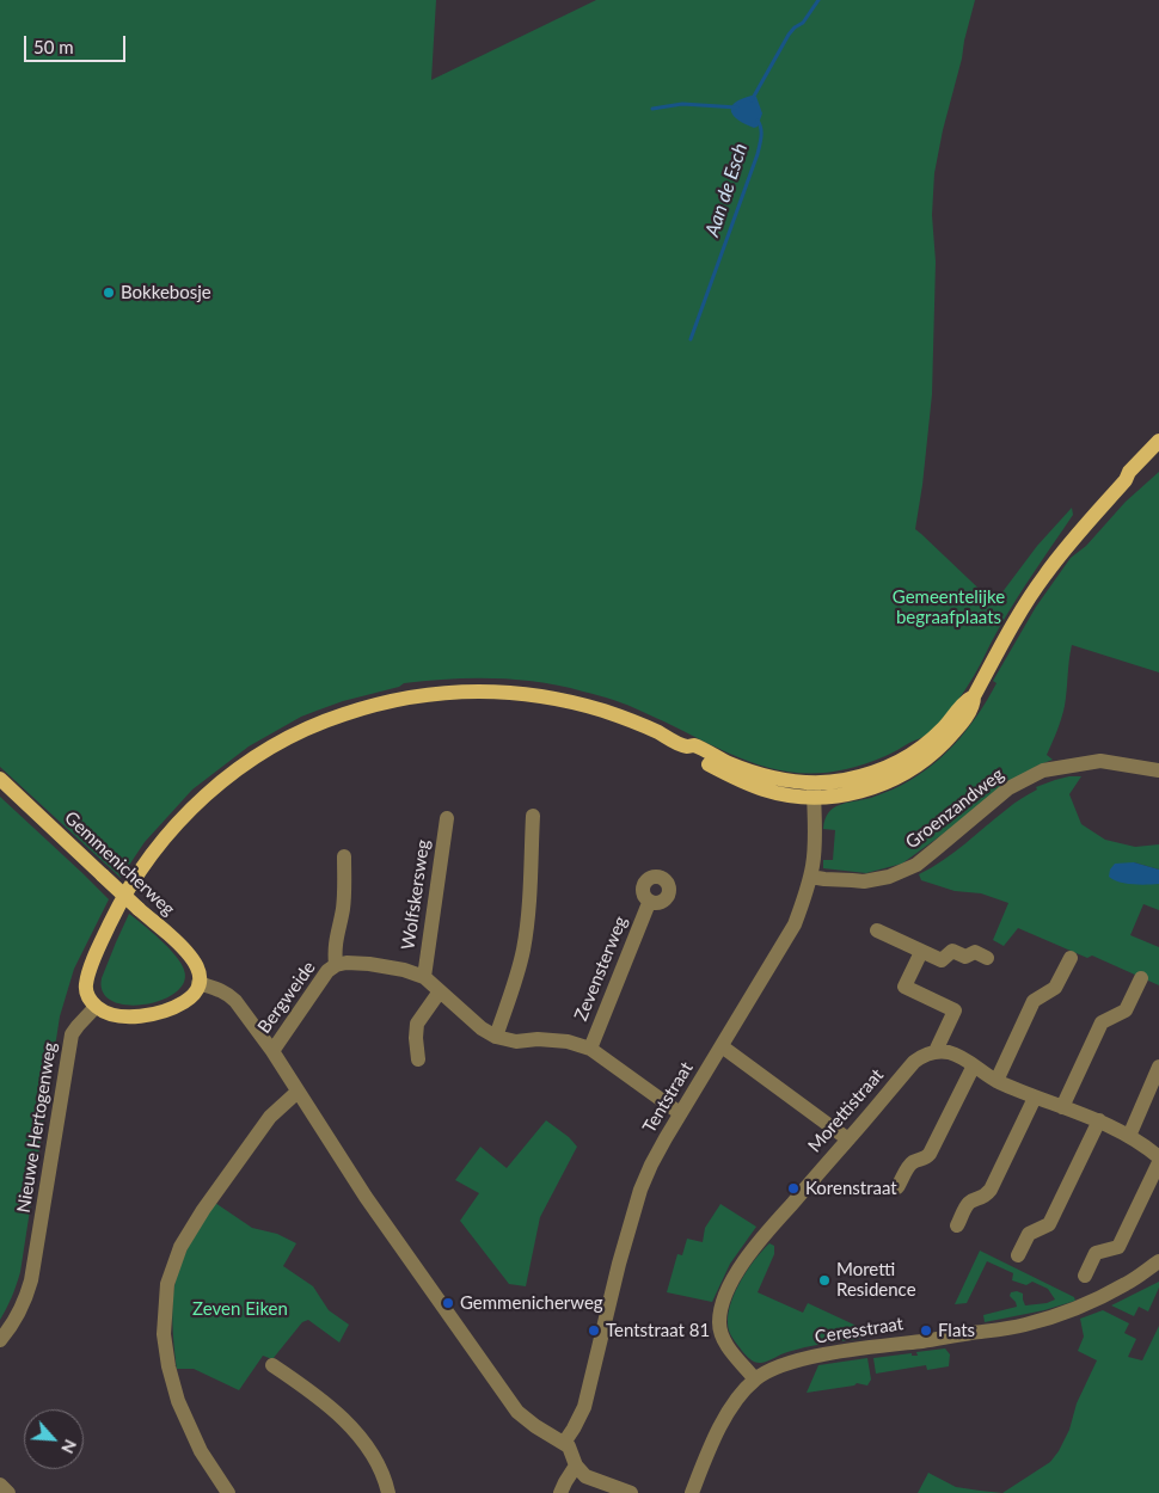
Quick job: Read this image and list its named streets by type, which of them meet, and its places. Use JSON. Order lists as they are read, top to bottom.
{
  "streets": {
    "main road": ["Gemmenicherweg"],
    "street": [
      "Groenzandweg",
      "Wolfskersweg",
      "Zevensterweg",
      "Bergweide",
      "Tentstraat",
      "Morettistraat",
      "Nieuwe Hertogenweg",
      "Ceresstraat"
    ]
  },
  "crossings": [
    ["Groenzandweg", "Tentstraat"],
    ["Wolfskersweg", "Bergweide"],
    ["Zevensterweg", "Bergweide"],
    ["Bergweide", "Tentstraat"],
    ["Morettistraat", "Ceresstraat"]
  ],
  "water": ["Aan de Esch"],
  "parks": ["Gemeentelijke begraafplaats", "Zeven Eiken"],
  "places": [
    "Bokkebosje",
    "Korenstraat",
    "Moretti Residence",
    "Gemmenicherweg",
    "Tentstraat 81",
    "Flats"
  ],
  "scale_bar": "50 m",
  "north": "bottom right"
}
